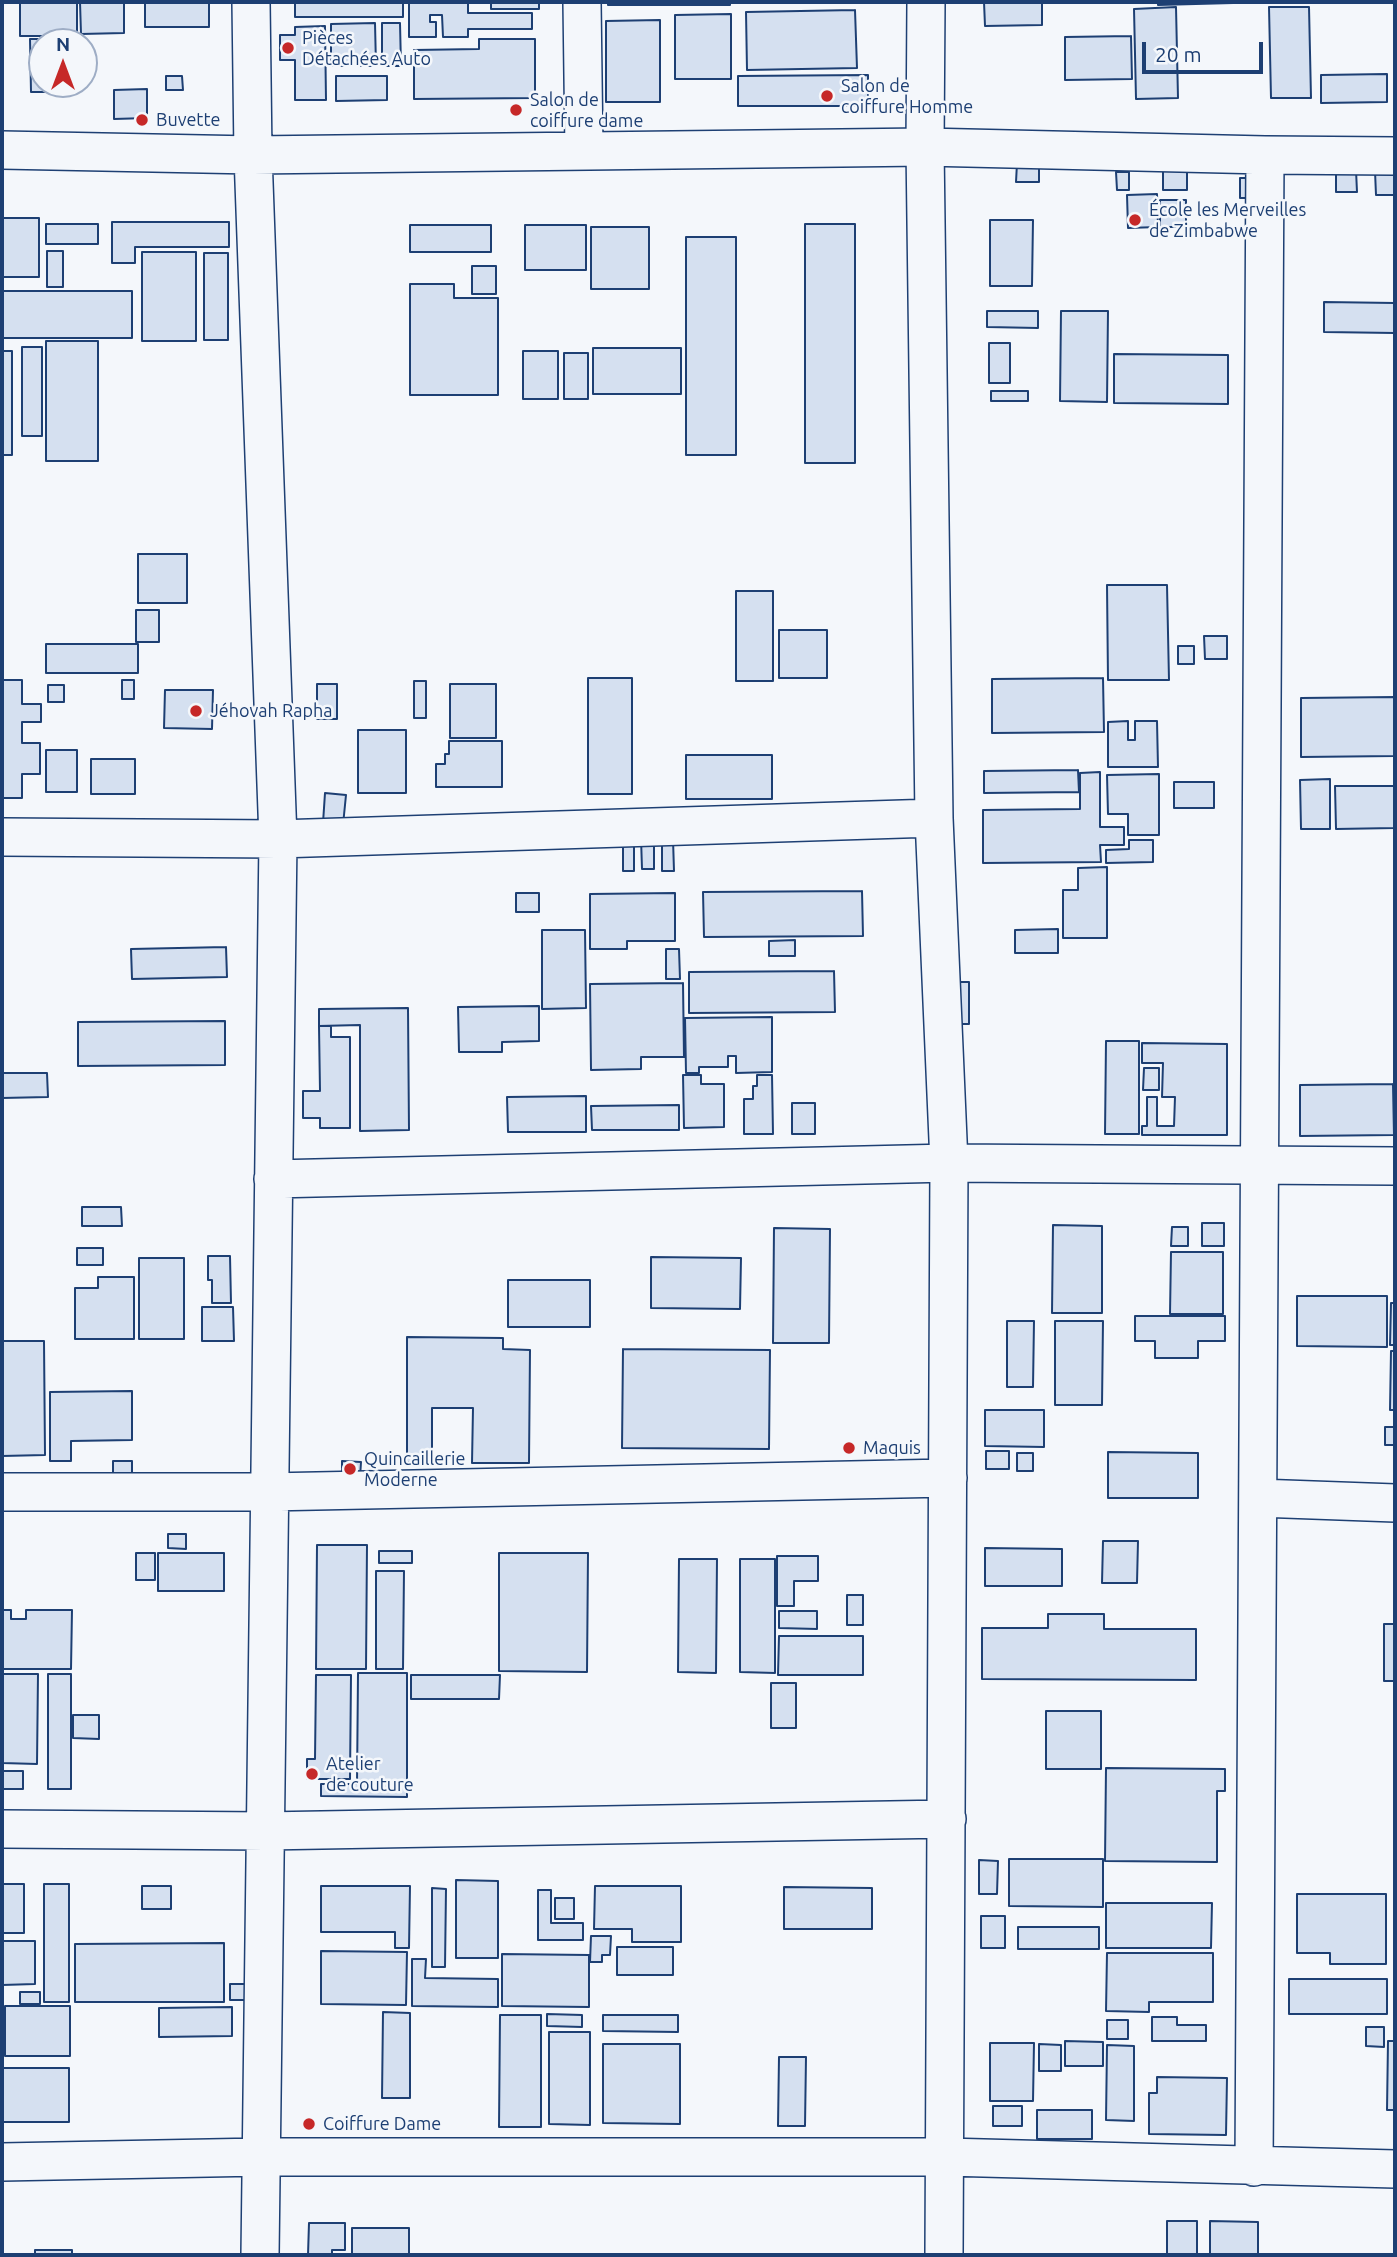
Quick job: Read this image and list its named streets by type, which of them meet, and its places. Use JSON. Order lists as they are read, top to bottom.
{
  "places": [
    "Pièces Détachées Auto",
    "Salon de coiffure Homme",
    "Salon de coiffure dame",
    "Buvette",
    "École les Merveilles de Zimbabwe",
    "Jéhovah Rapha",
    "Maquis",
    "Quincaillerie Moderne",
    "Atelier de couture",
    "Coiffure Dame"
  ],
  "scale_bar": "20 m",
  "north": "top"
}
